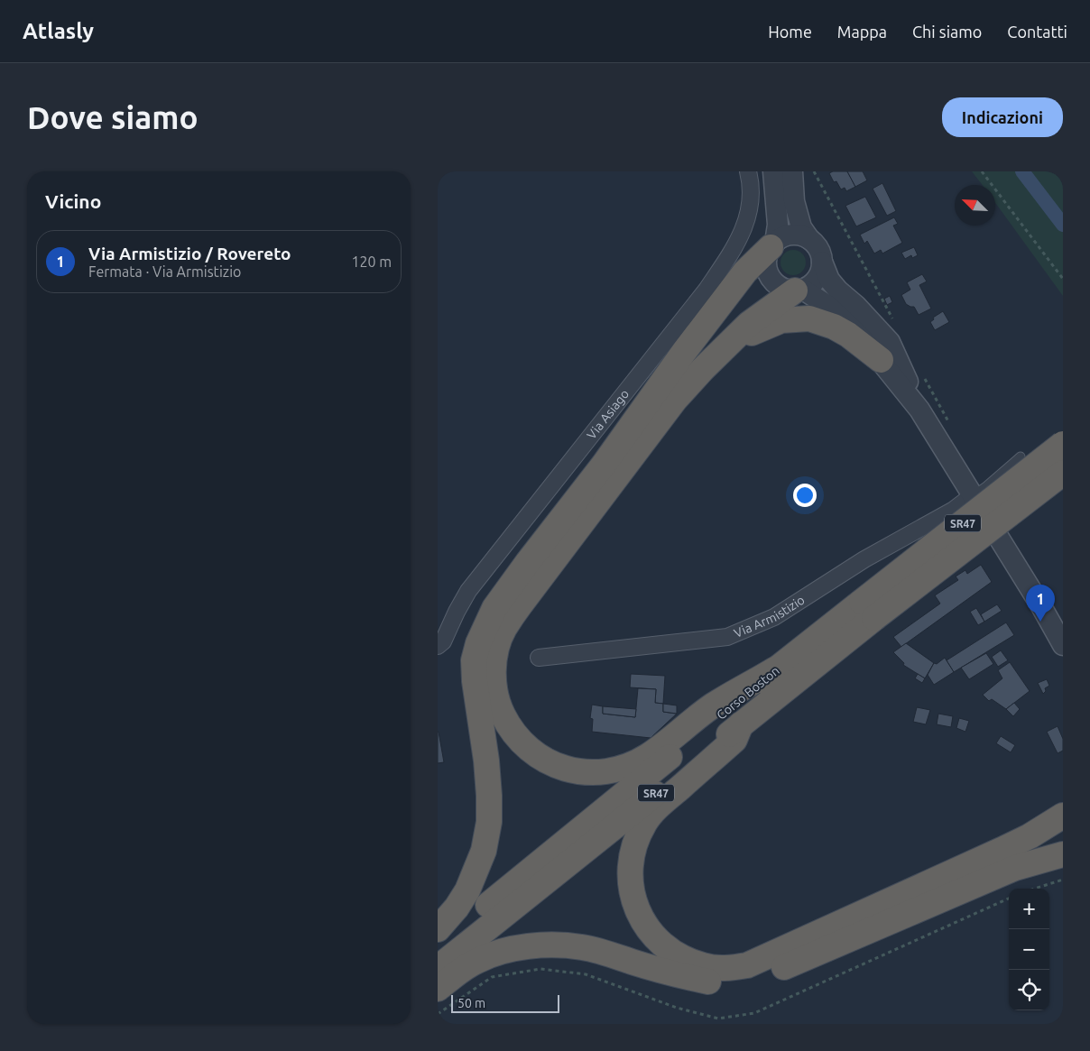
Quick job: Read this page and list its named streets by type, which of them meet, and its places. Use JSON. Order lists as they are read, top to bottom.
{
  "streets": {
    "highway": ["SR47", "Corso Boston"],
    "street": ["Via Asiago", "Via Armistizio"]
  },
  "scale_bar": "50 m",
  "north": "top left",
  "page": {
    "header": "Atlasly",
    "nav": [
      "Home",
      "Mappa",
      "Chi siamo",
      "Contatti"
    ],
    "buttons": "Indicazioni",
    "title": "Dove siamo",
    "heading": "Vicino",
    "list": [
      {
        "mark": "1",
        "name": "Via Armistizio / Rovereto",
        "note": "Fermata · Via Armistizio",
        "value": "120 m"
      }
    ],
    "pins": "1",
    "map_buttons": ["+", "−"],
    "scale": "50 m"
  }
}
